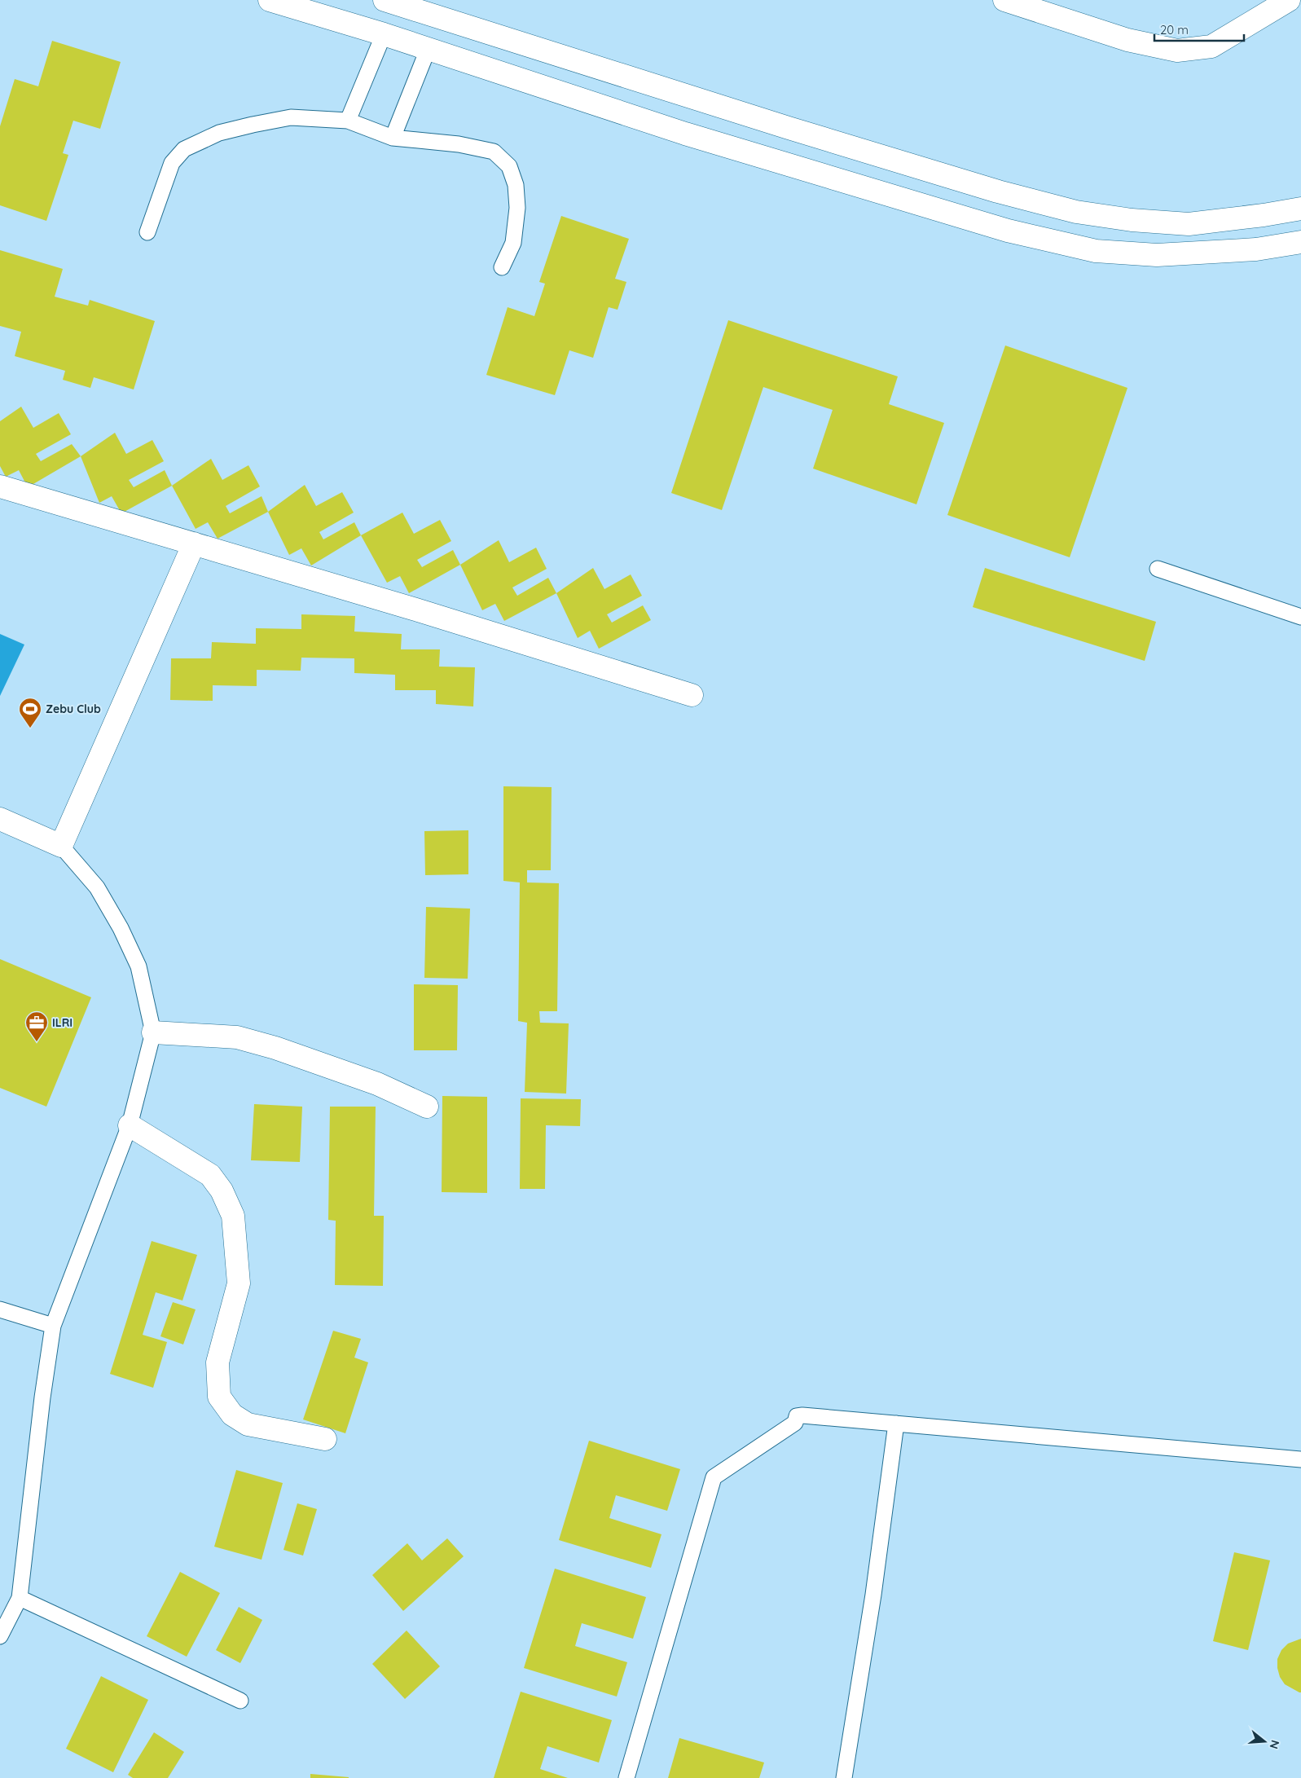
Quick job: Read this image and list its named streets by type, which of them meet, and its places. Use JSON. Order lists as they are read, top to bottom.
{
  "places": {
    "sports": ["Zebu Club"],
    "office": ["ILRI"]
  },
  "scale_bar": "20 m",
  "north": "right"
}
